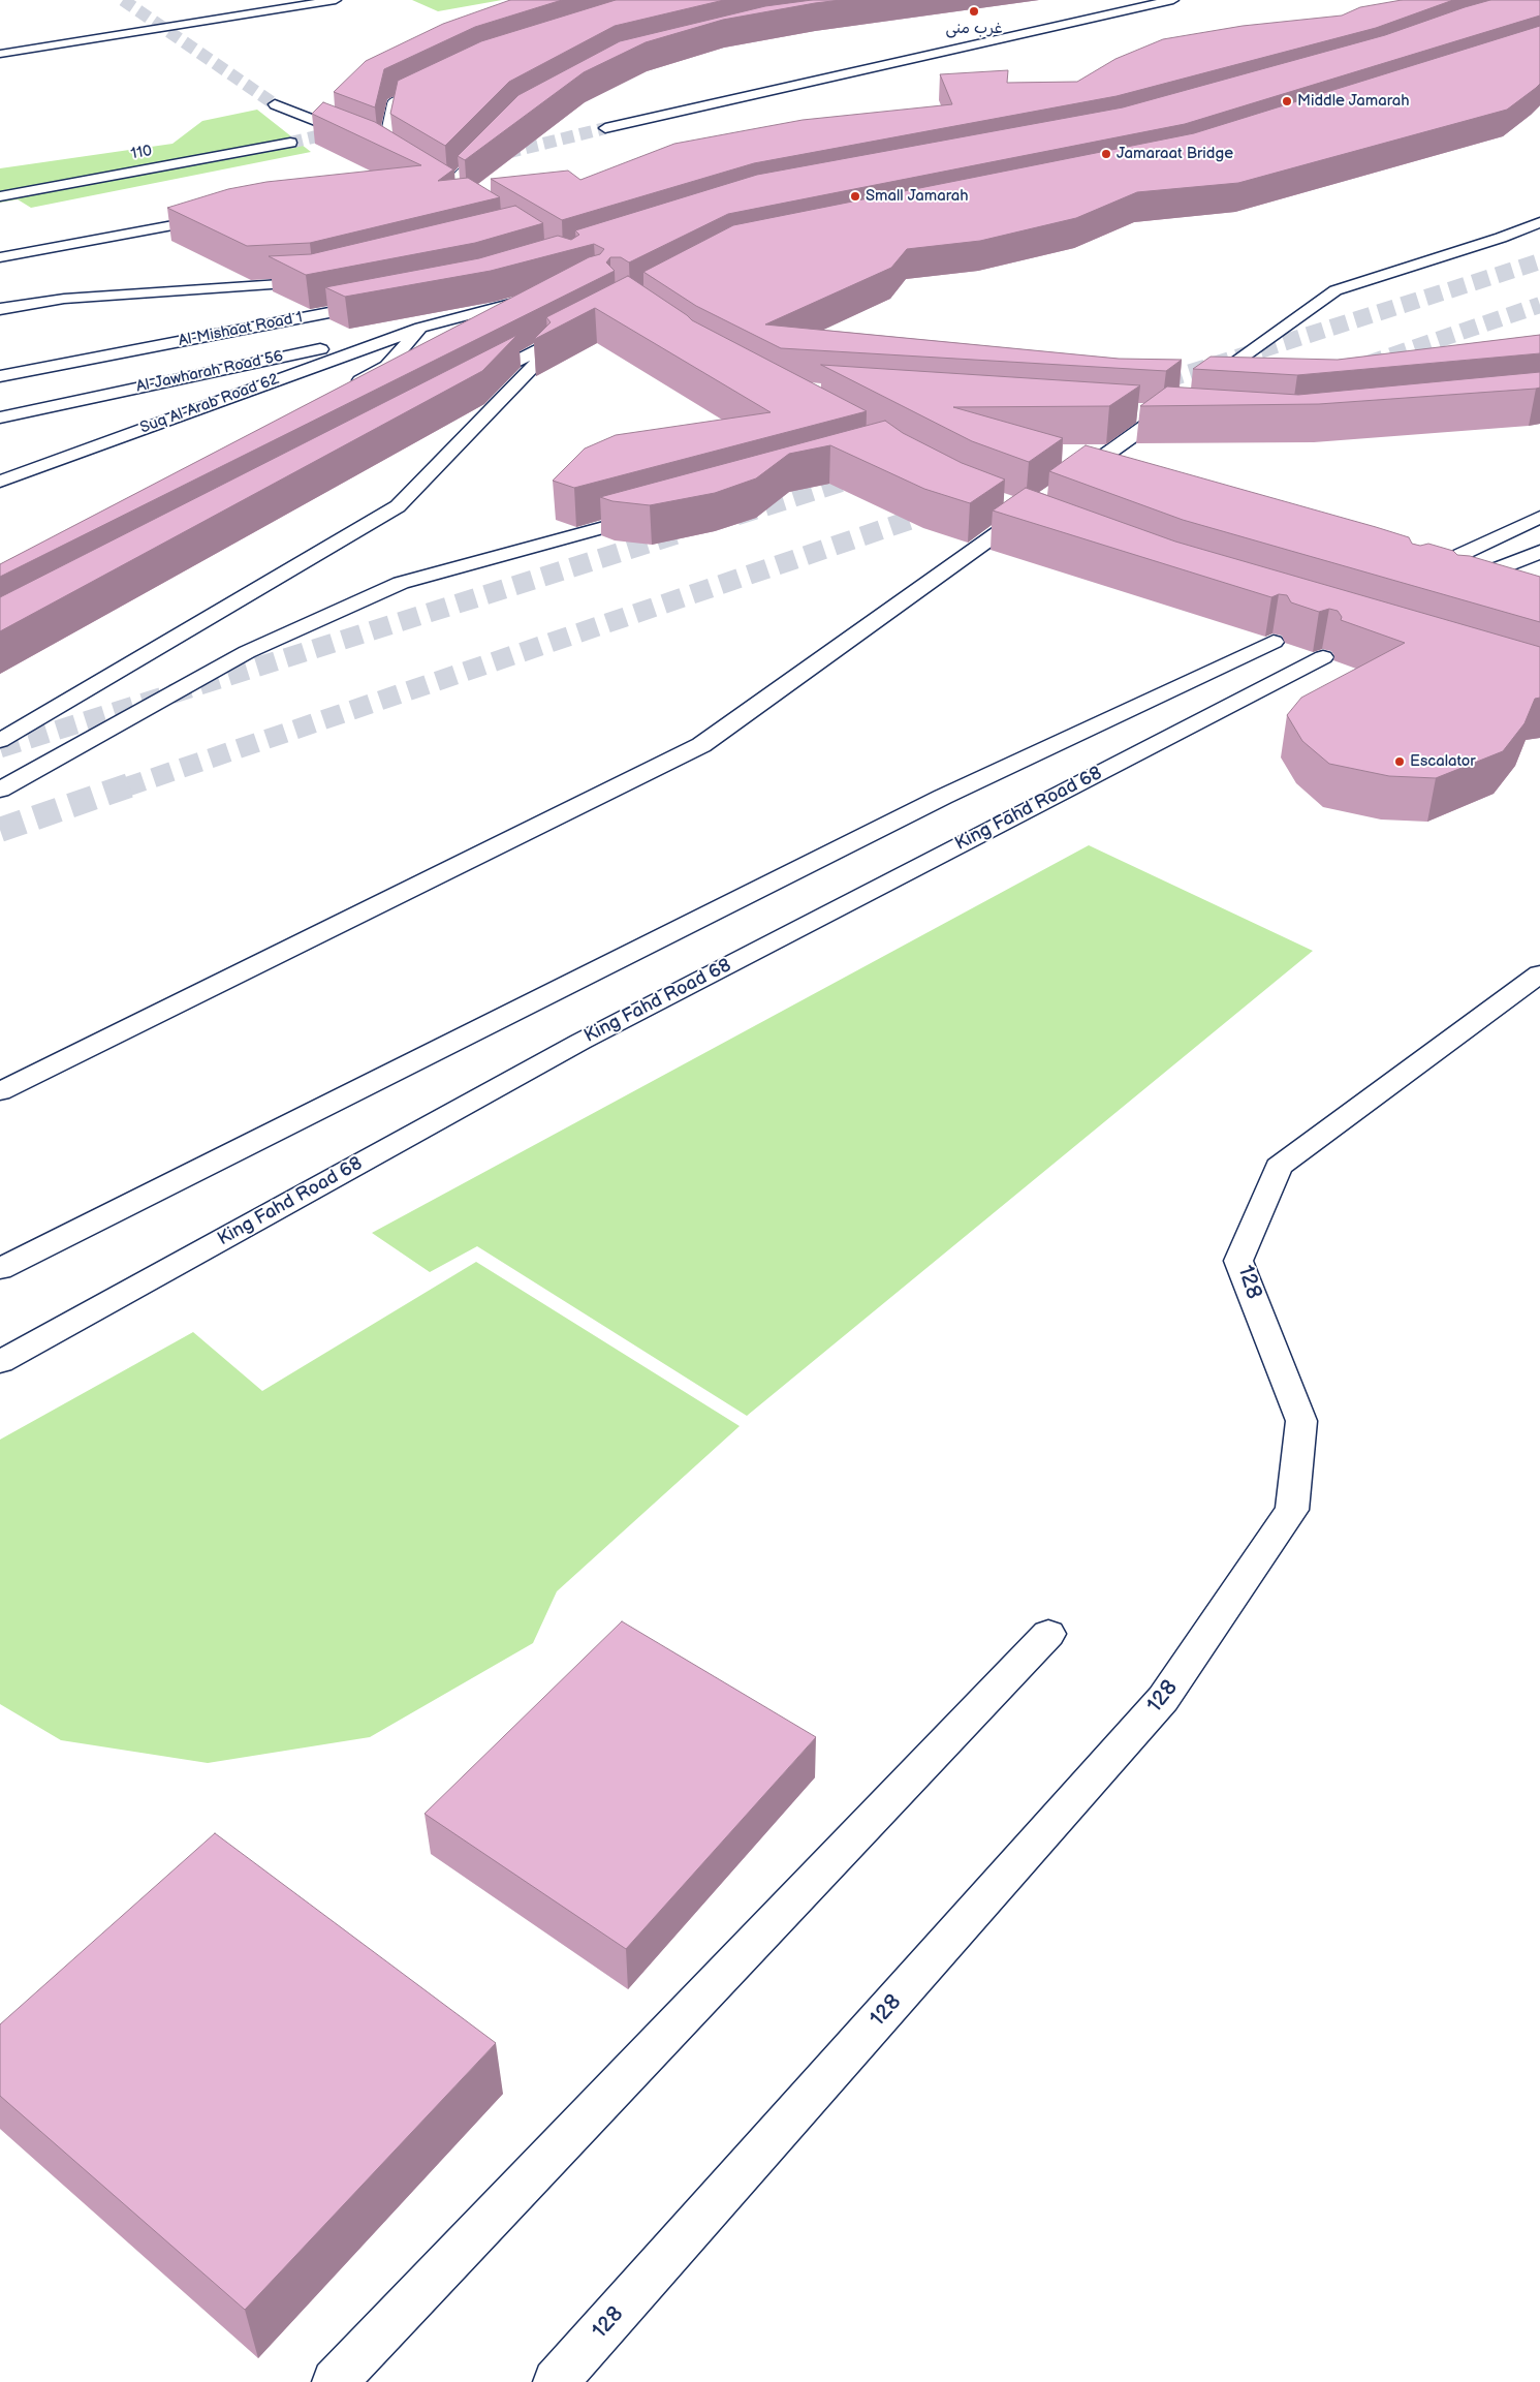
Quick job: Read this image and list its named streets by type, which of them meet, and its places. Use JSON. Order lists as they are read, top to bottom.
{
  "streets": {
    "street": [
      "110",
      "Al-Mishaat Road 1",
      "Al-Jawharah Road 56",
      "Suq Al-Arab Road 62",
      "King Fahd Road 68",
      "128"
    ]
  },
  "crossings": [
    ["Al-Jawharah Road 56", "Suq Al-Arab Road 62"]
  ],
  "places": [
    "غرب منى",
    "Middle Jamarah",
    "Jamaraat Bridge",
    "Small Jamarah",
    "Escalator"
  ]
}
